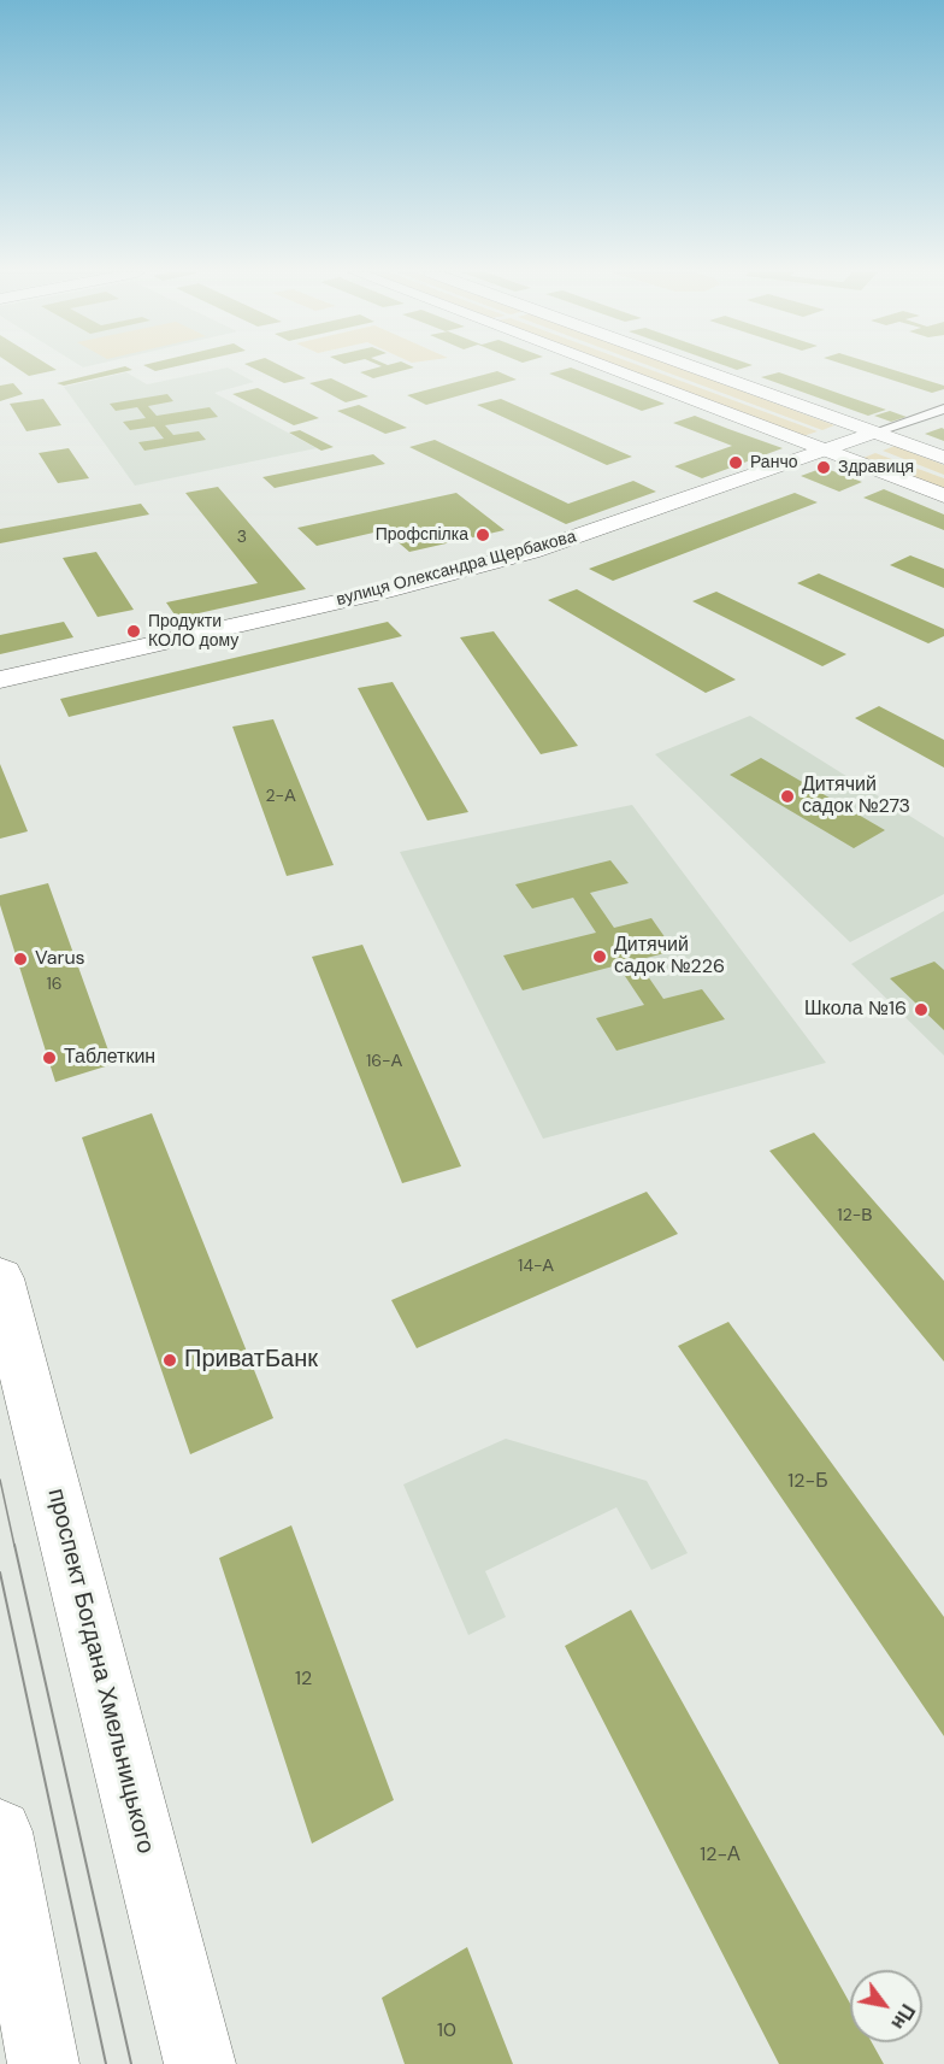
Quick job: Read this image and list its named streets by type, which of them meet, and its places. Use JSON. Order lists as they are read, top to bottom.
{
  "streets": {
    "main road": ["проспект Богдана Хмельницького"],
    "street": ["вулиця Олександра Щербакова"]
  },
  "places": [
    "Ранчо",
    "Здравиця",
    "Профспілка",
    "Продукти КОЛО дому",
    "Дитячий садок №273",
    "Дитячий садок №226",
    "Varus",
    "Школа №16",
    "Таблеткин",
    "ПриватБанк"
  ],
  "house_numbers": [
    "3",
    "2-А",
    "16",
    "16-А",
    "12-В",
    "14-А",
    "12-Б",
    "12",
    "12-А",
    "10"
  ],
  "north": "bottom right"
}
